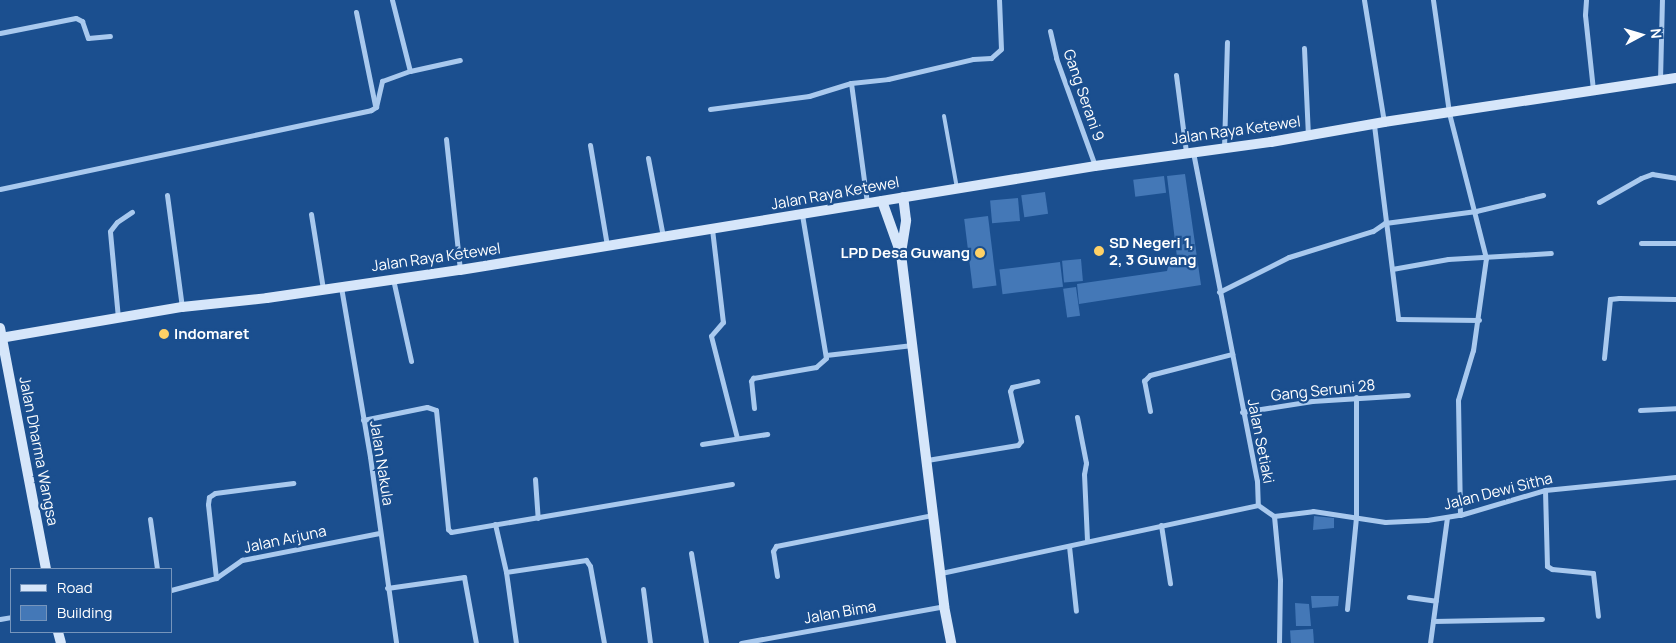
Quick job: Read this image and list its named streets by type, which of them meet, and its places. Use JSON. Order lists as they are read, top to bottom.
{
  "streets": {
    "main road": ["Jalan Raya Ketewel", "Jalan Dharma Wangsa"],
    "street": [
      "Gang Serani 9",
      "Gang Seruni 28",
      "Jalan Setiaki",
      "Jalan Nakula",
      "Jalan Dewi Sitha",
      "Jalan Arjuna",
      "Jalan Bima"
    ]
  },
  "crossings": [
    ["Gang Serani 9", "Jalan Raya Ketewel"],
    ["Jalan Raya Ketewel", "Jalan Setiaki"],
    ["Jalan Raya Ketewel", "Jalan Dharma Wangsa"],
    ["Jalan Raya Ketewel", "Jalan Nakula"],
    ["Gang Seruni 28", "Jalan Setiaki"],
    ["Jalan Nakula", "Jalan Arjuna"]
  ],
  "places": ["SD Negeri 1, 2, 3 Guwang", "LPD Desa Guwang", "Indomaret"],
  "legend": ["Road", "Building"],
  "north": "right"
}
